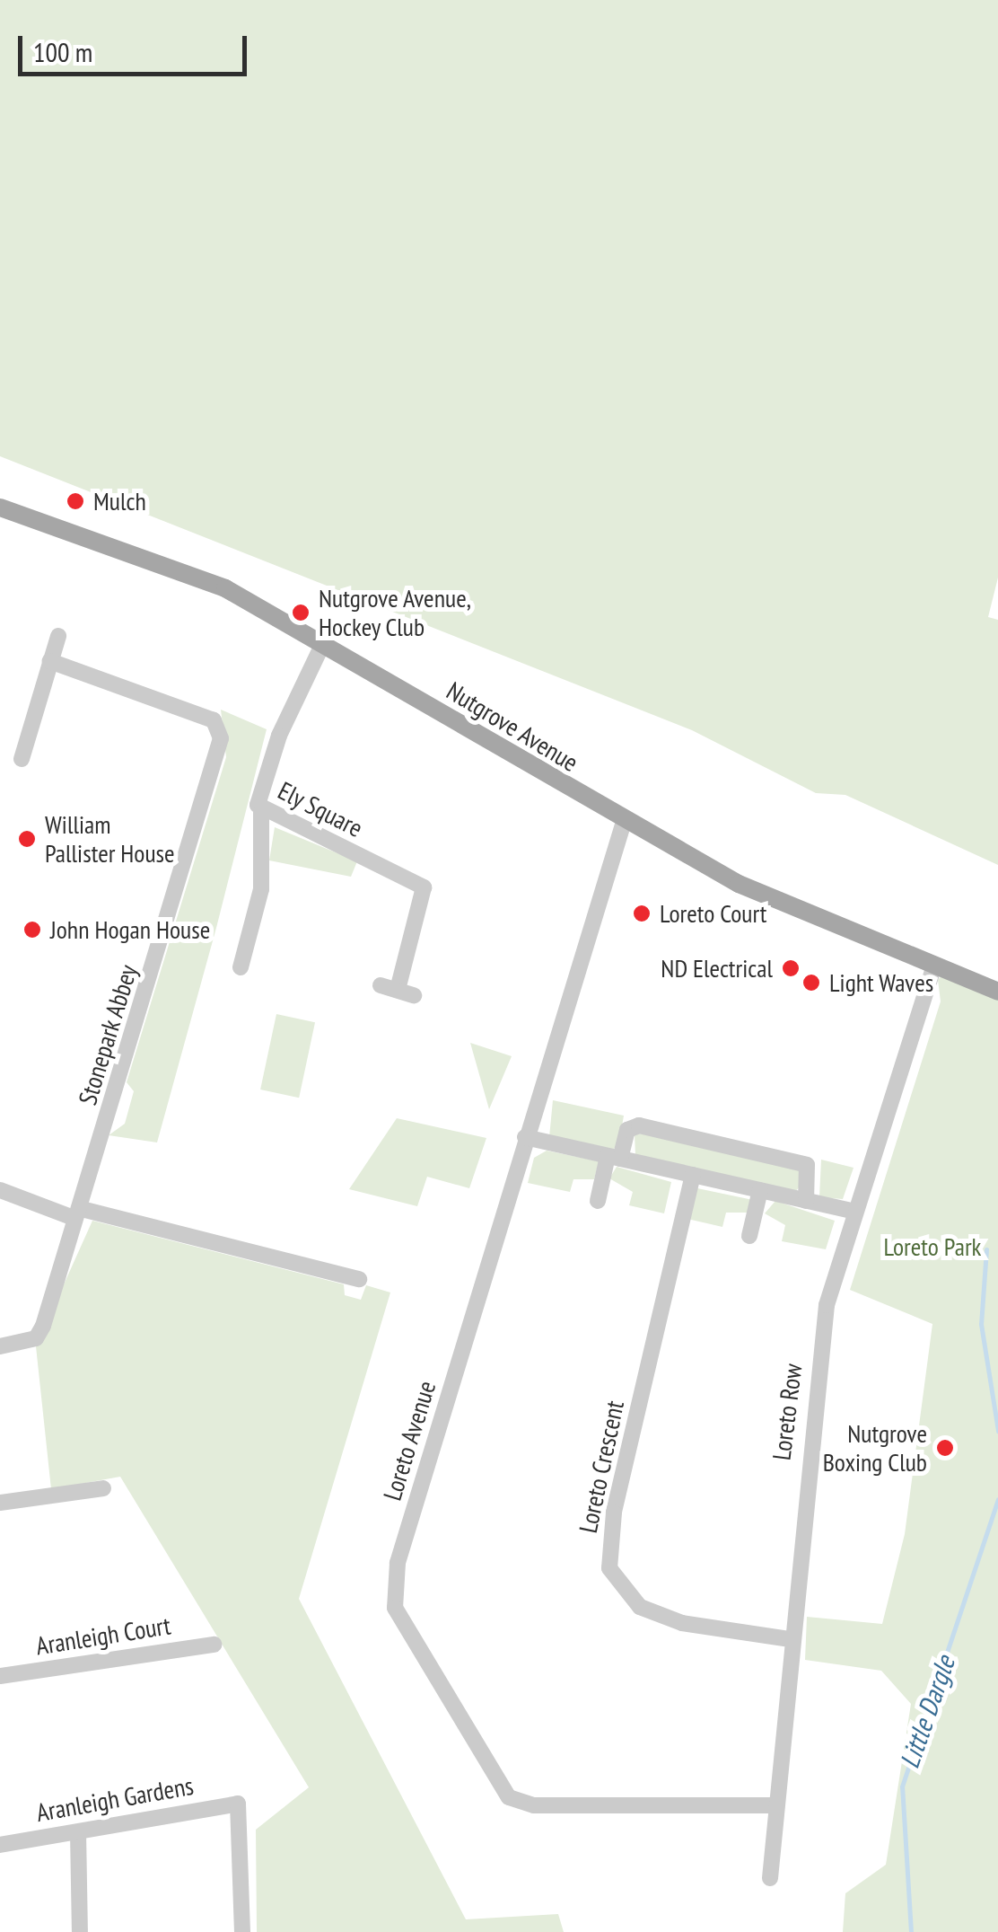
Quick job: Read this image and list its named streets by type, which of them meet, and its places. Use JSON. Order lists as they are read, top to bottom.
{
  "streets": {
    "main road": ["Nutgrove Avenue"],
    "street": [
      "Ely Square",
      "Stonepark Abbey",
      "Loreto Row",
      "Loreto Avenue",
      "Loreto Crescent",
      "Aranleigh Court",
      "Aranleigh Gardens"
    ]
  },
  "crossings": [
    ["Nutgrove Avenue", "Ely Square"],
    ["Nutgrove Avenue", "Loreto Row"],
    ["Nutgrove Avenue", "Loreto Avenue"],
    ["Loreto Row", "Loreto Avenue"],
    ["Loreto Row", "Loreto Crescent"]
  ],
  "water": ["Little Dargle"],
  "parks": ["Loreto Park"],
  "places": [
    "Mulch",
    "Nutgrove Avenue, Hockey Club",
    "William Pallister House",
    "Loreto Court",
    "John Hogan House",
    "ND Electrical",
    "Light Waves",
    "Nutgrove Boxing Club"
  ],
  "scale_bar": "100 m"
}
